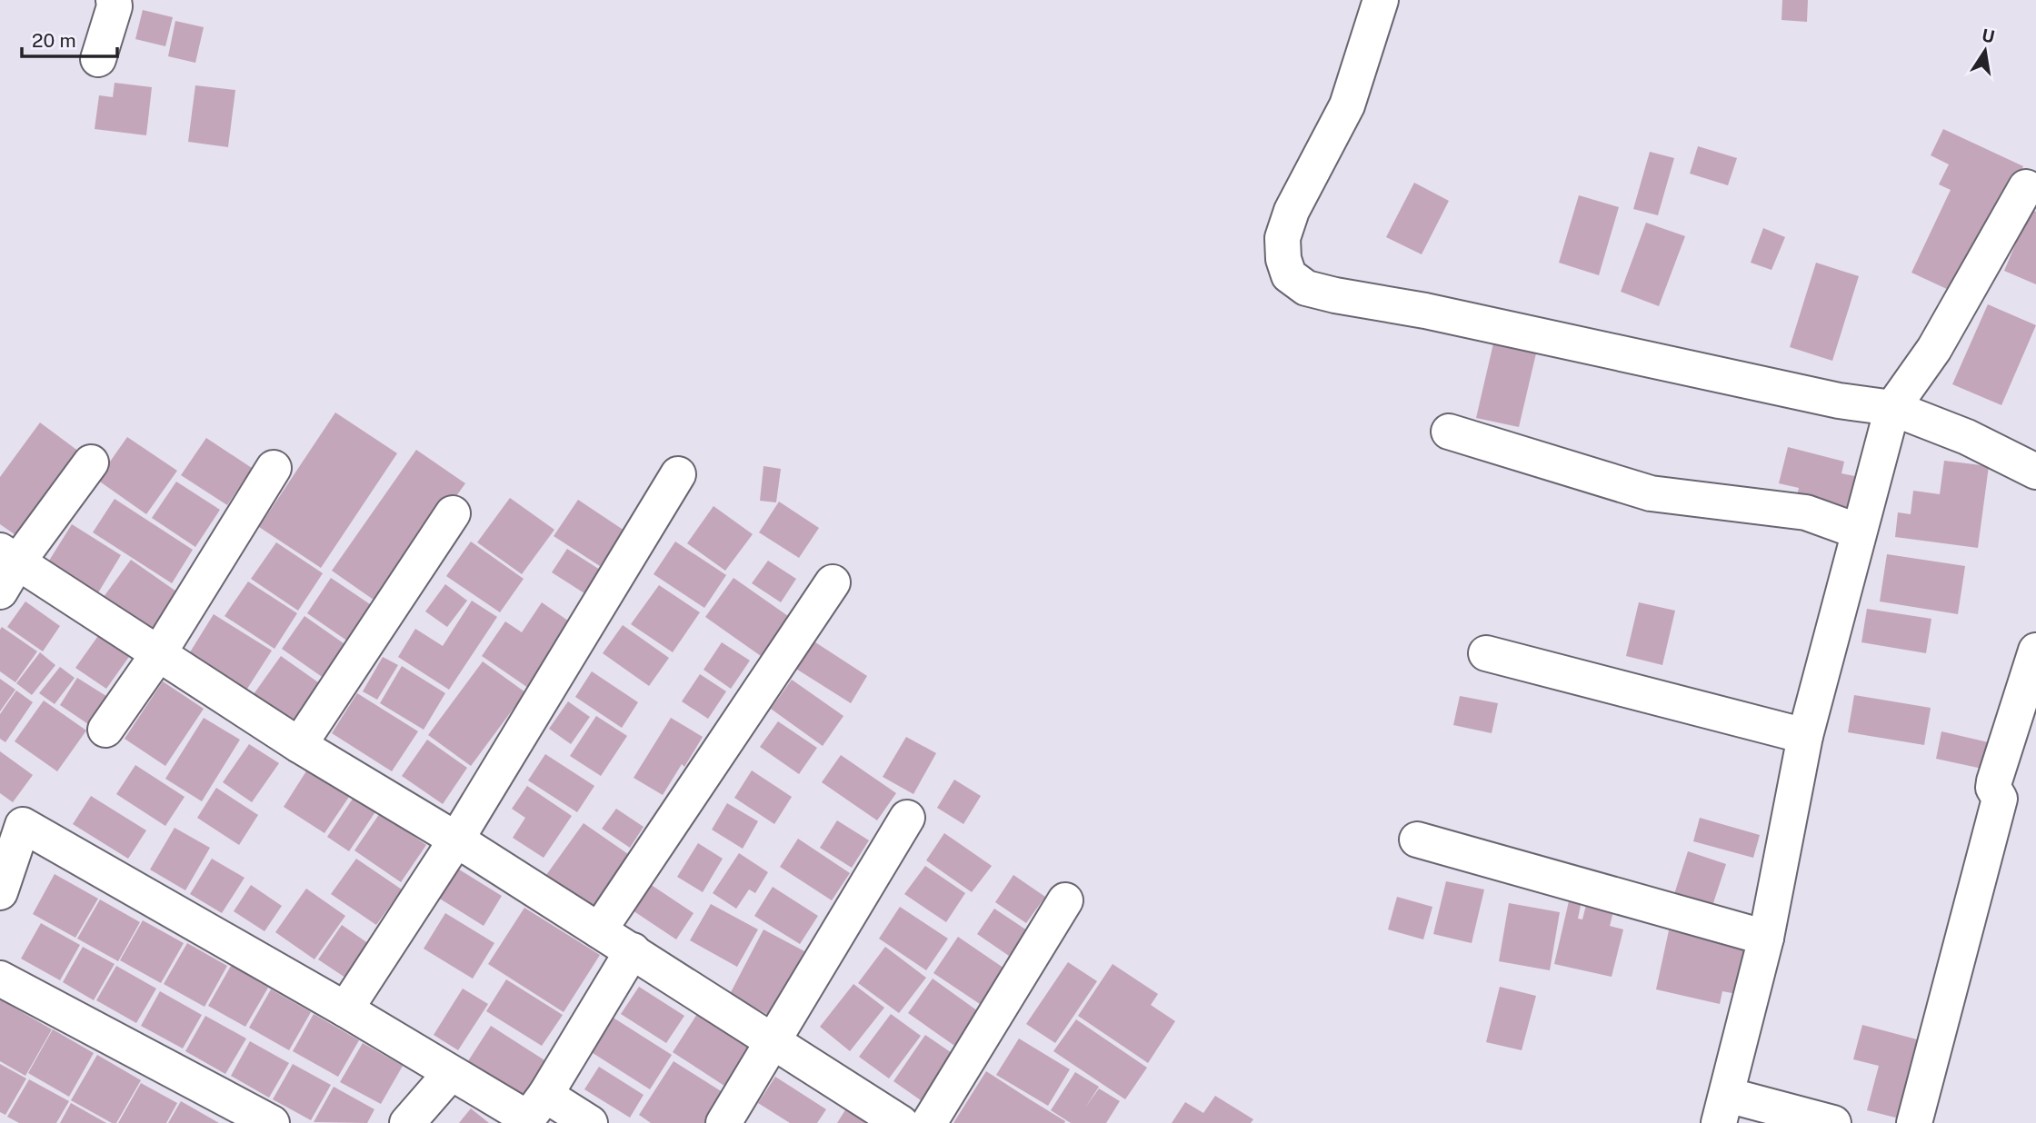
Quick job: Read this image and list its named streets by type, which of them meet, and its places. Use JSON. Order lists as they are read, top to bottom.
{
  "scale_bar": "20 m",
  "north": "top"
}
